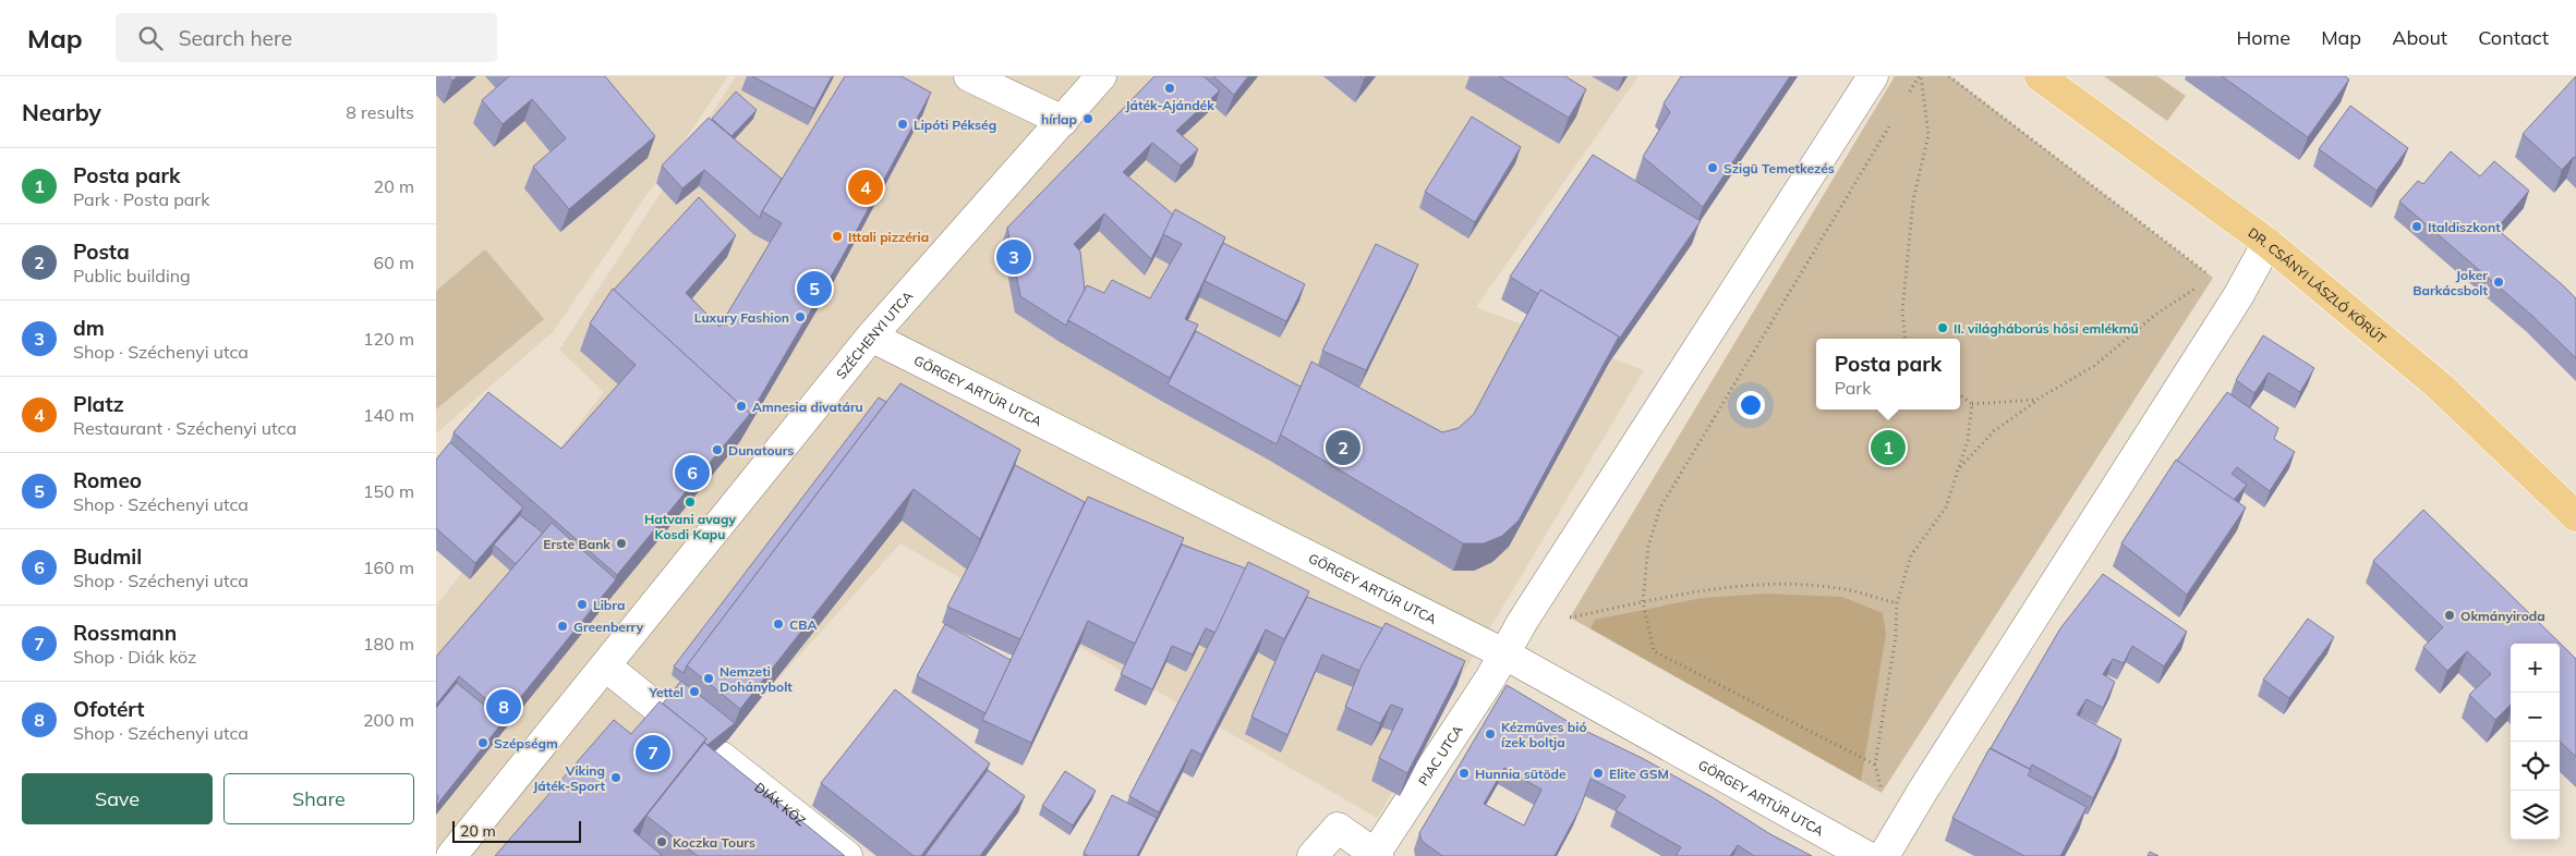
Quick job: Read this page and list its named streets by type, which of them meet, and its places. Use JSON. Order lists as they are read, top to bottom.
{
  "streets": {
    "main road": ["DR. CSÁNYI LÁSZLÓ KÖRÚT"],
    "street": [
      "SZÉCHENYI UTCA",
      "GÖRGEY ARTÚR UTCA",
      "PIAC UTCA",
      "DIÁK KÖZ"
    ]
  },
  "crossings": [
    ["SZÉCHENYI UTCA", "GÖRGEY ARTÚR UTCA"],
    ["GÖRGEY ARTÚR UTCA", "PIAC UTCA"]
  ],
  "places": [
    "Játék-Ajándék",
    "hírlap",
    "Lipóti Pékség",
    "Szigü Temetkezés",
    "Italdiszkont",
    "Ittali pizzéria",
    "Joker Barkácsbolt",
    "Luxury Fashion",
    "II. világháborús hősi emlékmű",
    "Amnesia divatáru",
    "Dunatours",
    "Hatvani avagy Kosdi Kapu",
    "Erste Bank",
    "Libra",
    "Okmányiroda",
    "CBA",
    "Greenberry",
    "Nemzeti Dohánybolt",
    "Yettel",
    "Kézműves bió ízek boltja",
    "Szépségm",
    "Hunnia sütöde",
    "Elite GSM",
    "Viking Játék-Sport",
    "Koczka Tours"
  ],
  "scale_bar": "20 m",
  "page": {
    "header": "Map",
    "search": "Search here",
    "nav": [
      "Home",
      "Map",
      "About",
      "Contact"
    ],
    "heading": ["Nearby", "8 results"],
    "list": [
      {
        "mark": "1",
        "name": "Posta park",
        "note": "Park · Posta park",
        "value": "20 m"
      },
      {
        "mark": "2",
        "name": "Posta",
        "note": "Public building",
        "value": "60 m"
      },
      {
        "mark": "3",
        "name": "dm",
        "note": "Shop · Széchenyi utca",
        "value": "120 m"
      },
      {
        "mark": "4",
        "name": "Platz",
        "note": "Restaurant · Széchenyi utca",
        "value": "140 m"
      },
      {
        "mark": "5",
        "name": "Romeo",
        "note": "Shop · Széchenyi utca",
        "value": "150 m"
      },
      {
        "mark": "6",
        "name": "Budmil",
        "note": "Shop · Széchenyi utca",
        "value": "160 m"
      },
      {
        "mark": "7",
        "name": "Rossmann",
        "note": "Shop · Diák köz",
        "value": "180 m"
      },
      {
        "mark": "8",
        "name": "Ofotért",
        "note": "Shop · Széchenyi utca",
        "value": "200 m"
      }
    ],
    "pins": [
      "4",
      "3",
      "5",
      "1",
      "2",
      "6",
      "8",
      "7"
    ],
    "popup": ["Posta park", "Park"],
    "map_buttons": ["+", "−"],
    "buttons": ["Save", "Share"],
    "scale": "20 m"
  }
}
